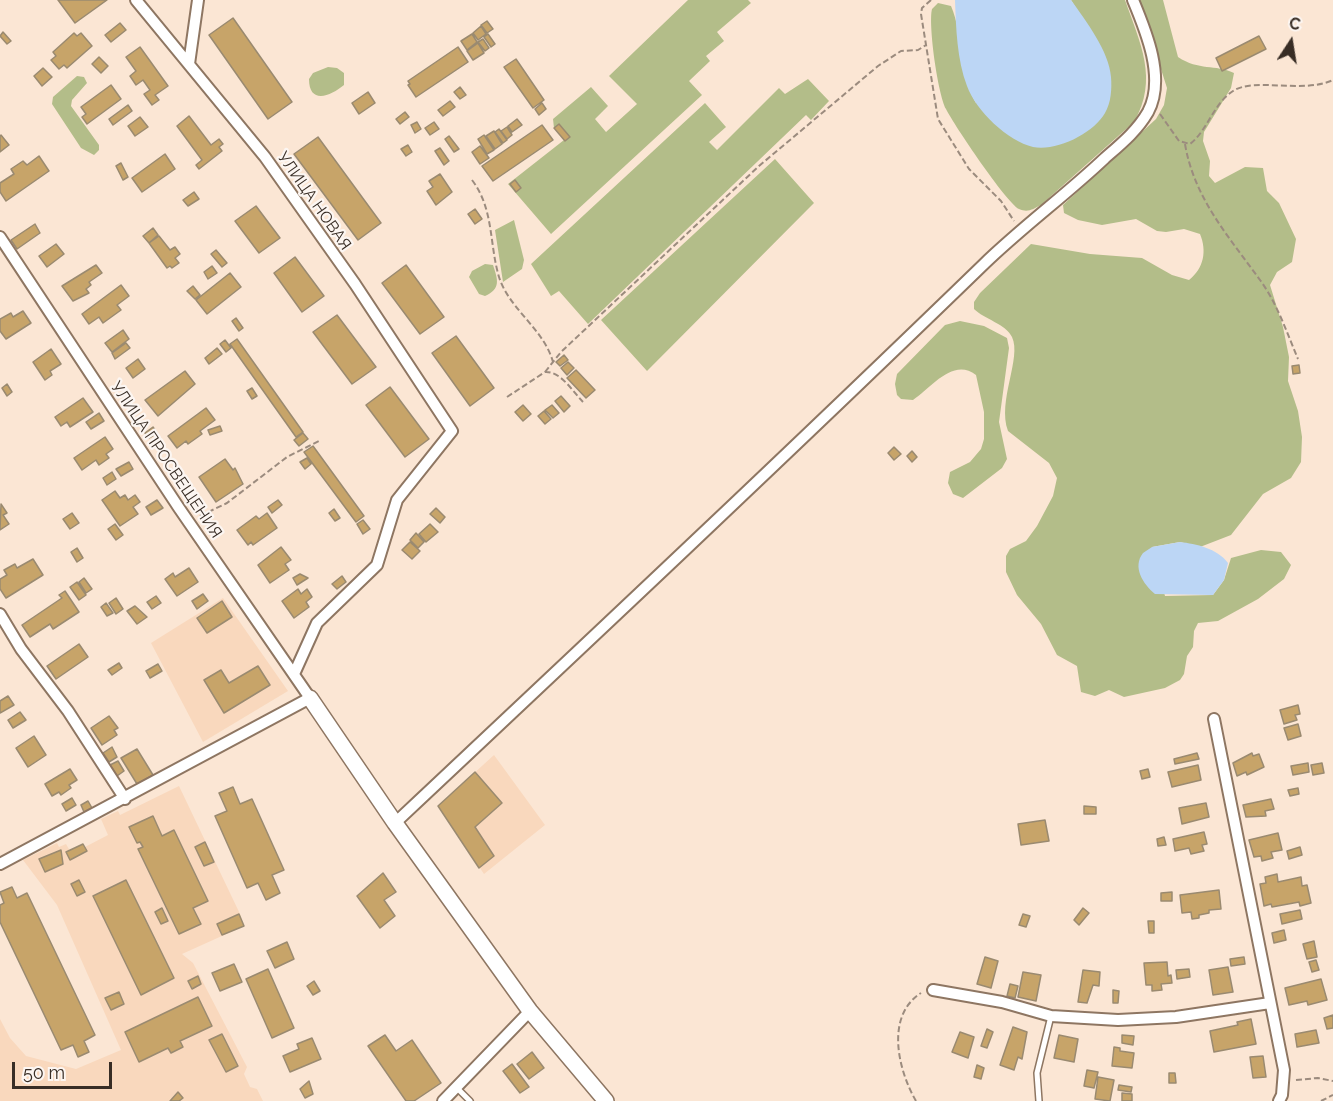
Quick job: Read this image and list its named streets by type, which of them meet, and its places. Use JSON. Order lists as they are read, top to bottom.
{
  "streets": {
    "street": ["УЛИЦА НОВАЯ", "УЛИЦА ПРОСВЕЩЕНИЯ"]
  },
  "crossings": [
    ["УЛИЦА НОВАЯ", "УЛИЦА ПРОСВЕЩЕНИЯ"]
  ],
  "scale_bar": "50 m",
  "north": "top"
}
